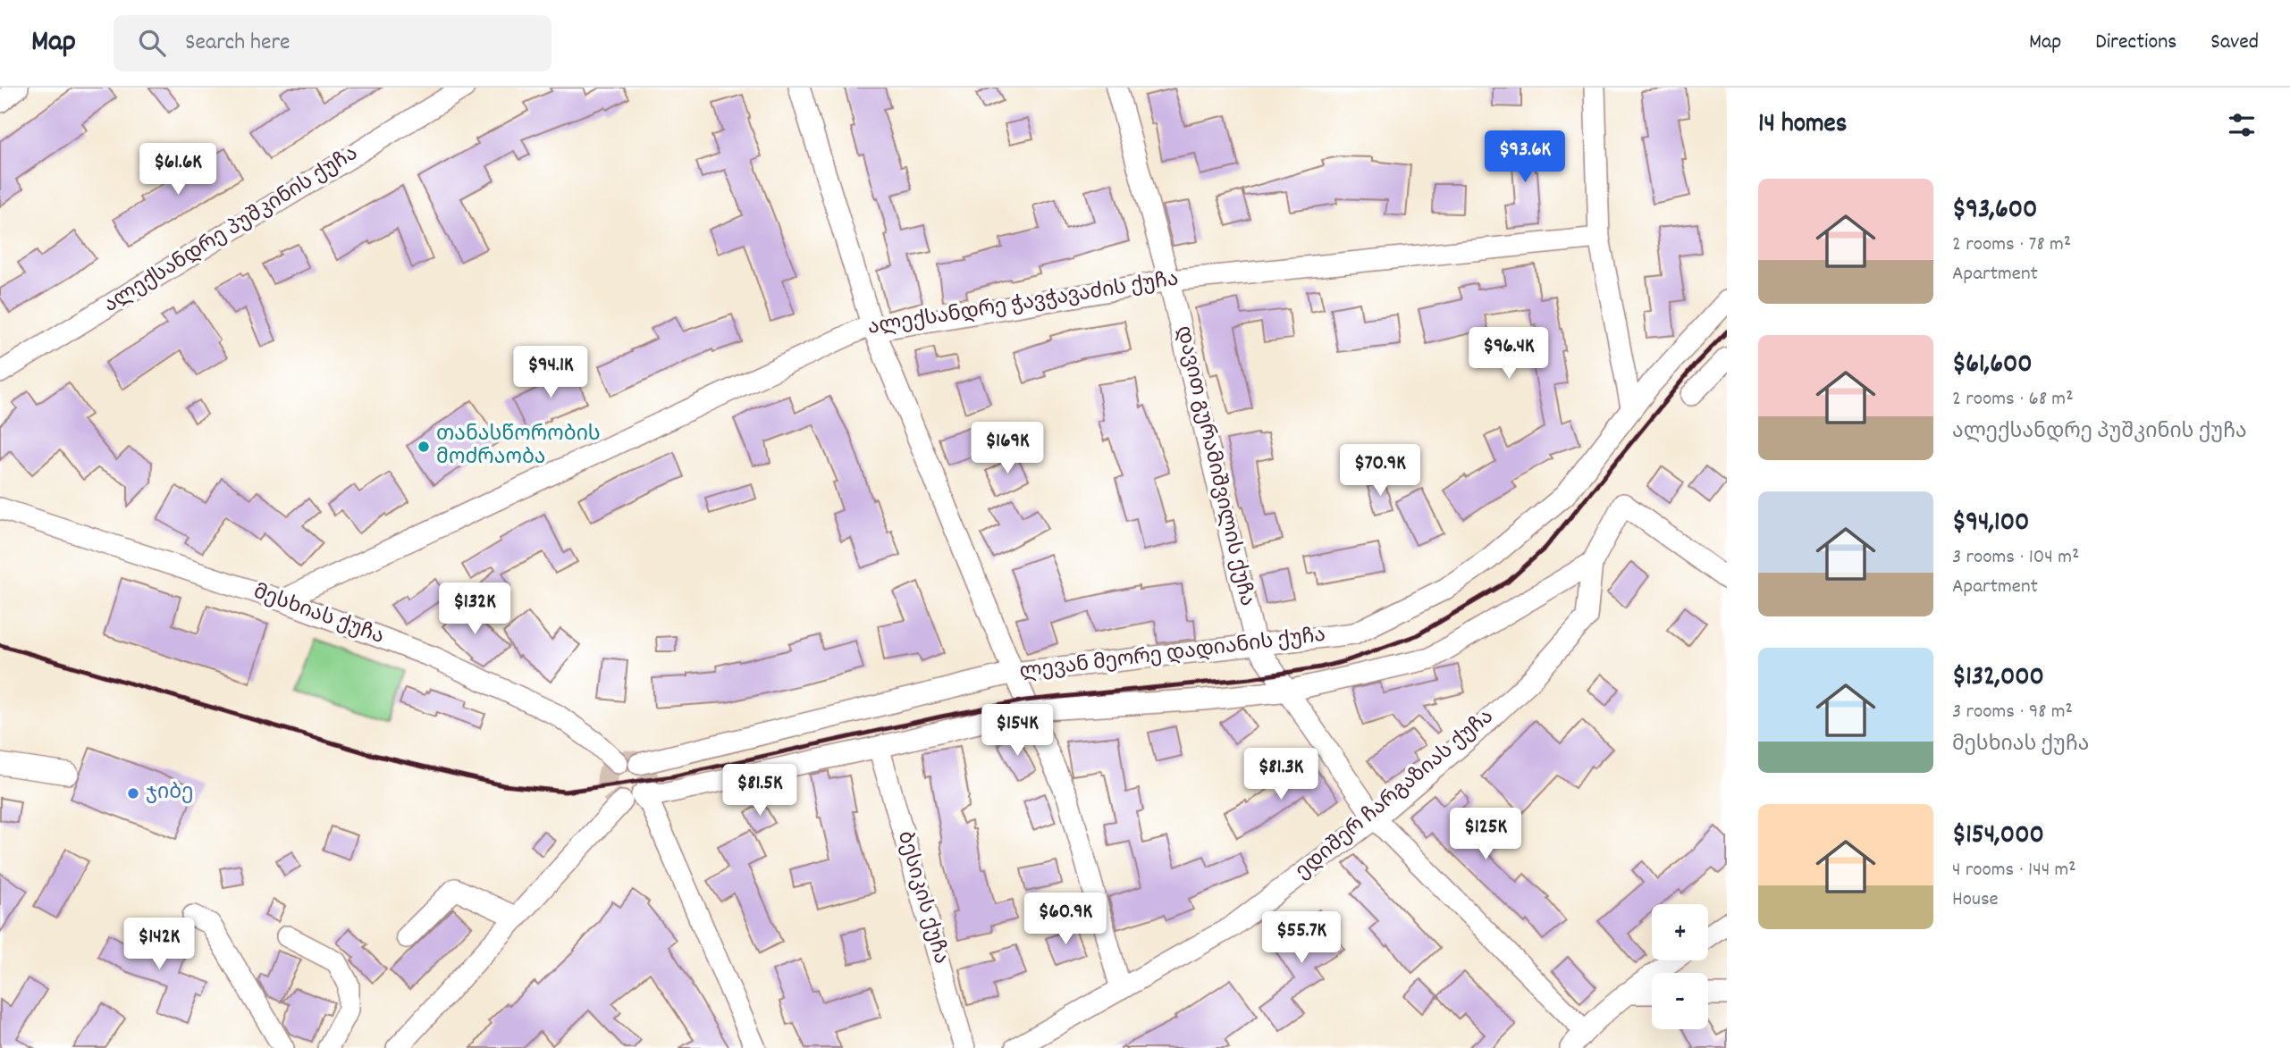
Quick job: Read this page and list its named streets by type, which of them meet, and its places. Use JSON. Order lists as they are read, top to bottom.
{
  "streets": {
    "street": [
      "ალექსანდრე პუშკინის ქუჩა",
      "ალექსანდრე ჭავჭავაძის ქუჩა",
      "დავით გურამიშვილის ქუჩა",
      "მესხიას ქუჩა",
      "ლევან მეორე დადიანის ქუჩა",
      "ედიშერ ჩარგაზიას ქუჩა",
      "ბესიკის ქუჩა"
    ]
  },
  "crossings": [
    ["ალექსანდრე ჭავჭავაძის ქუჩა", "დავით გურამიშვილის ქუჩა"],
    ["ალექსანდრე ჭავჭავაძის ქუჩა", "მესხიას ქუჩა"],
    ["დავით გურამიშვილის ქუჩა", "ლევან მეორე დადიანის ქუჩა"],
    ["დავით გურამიშვილის ქუჩა", "ედიშერ ჩარგაზიას ქუჩა"],
    ["ლევან მეორე დადიანის ქუჩა", "ედიშერ ჩარგაზიას ქუჩა"],
    ["ლევან მეორე დადიანის ქუჩა", "ბესიკის ქუჩა"]
  ],
  "places": ["თანასწორობის მოძრაობა", "ჯიბე"],
  "page": {
    "header": "Map",
    "search": "Search here",
    "nav": ["Map", "Directions", "Saved"],
    "heading": "14 homes",
    "price": [
      "$93.6K",
      "$61.6K",
      "$96.4K",
      "$94.1K",
      "$169K",
      "$70.9K",
      "$132K",
      "$154K",
      "$81.3K",
      "$81.5K",
      "$125K",
      "$60.9K",
      "$55.7K",
      "$142K"
    ],
    "list": [
      {
        "name": "$93,600",
        "note": "2 rooms · 78 m² · Apartment"
      },
      {
        "name": "$61,600",
        "note": "2 rooms · 68 m² · ალექსანდრე პუშკინის ქუჩა"
      },
      {
        "name": "$94,100",
        "note": "3 rooms · 104 m² · Apartment"
      },
      {
        "name": "$132,000",
        "note": "3 rooms · 98 m² · მესხიას ქუჩა"
      },
      {
        "name": "$154,000",
        "note": "4 rooms · 144 m² · House"
      }
    ],
    "map_buttons": ["+", "−"]
  }
}
